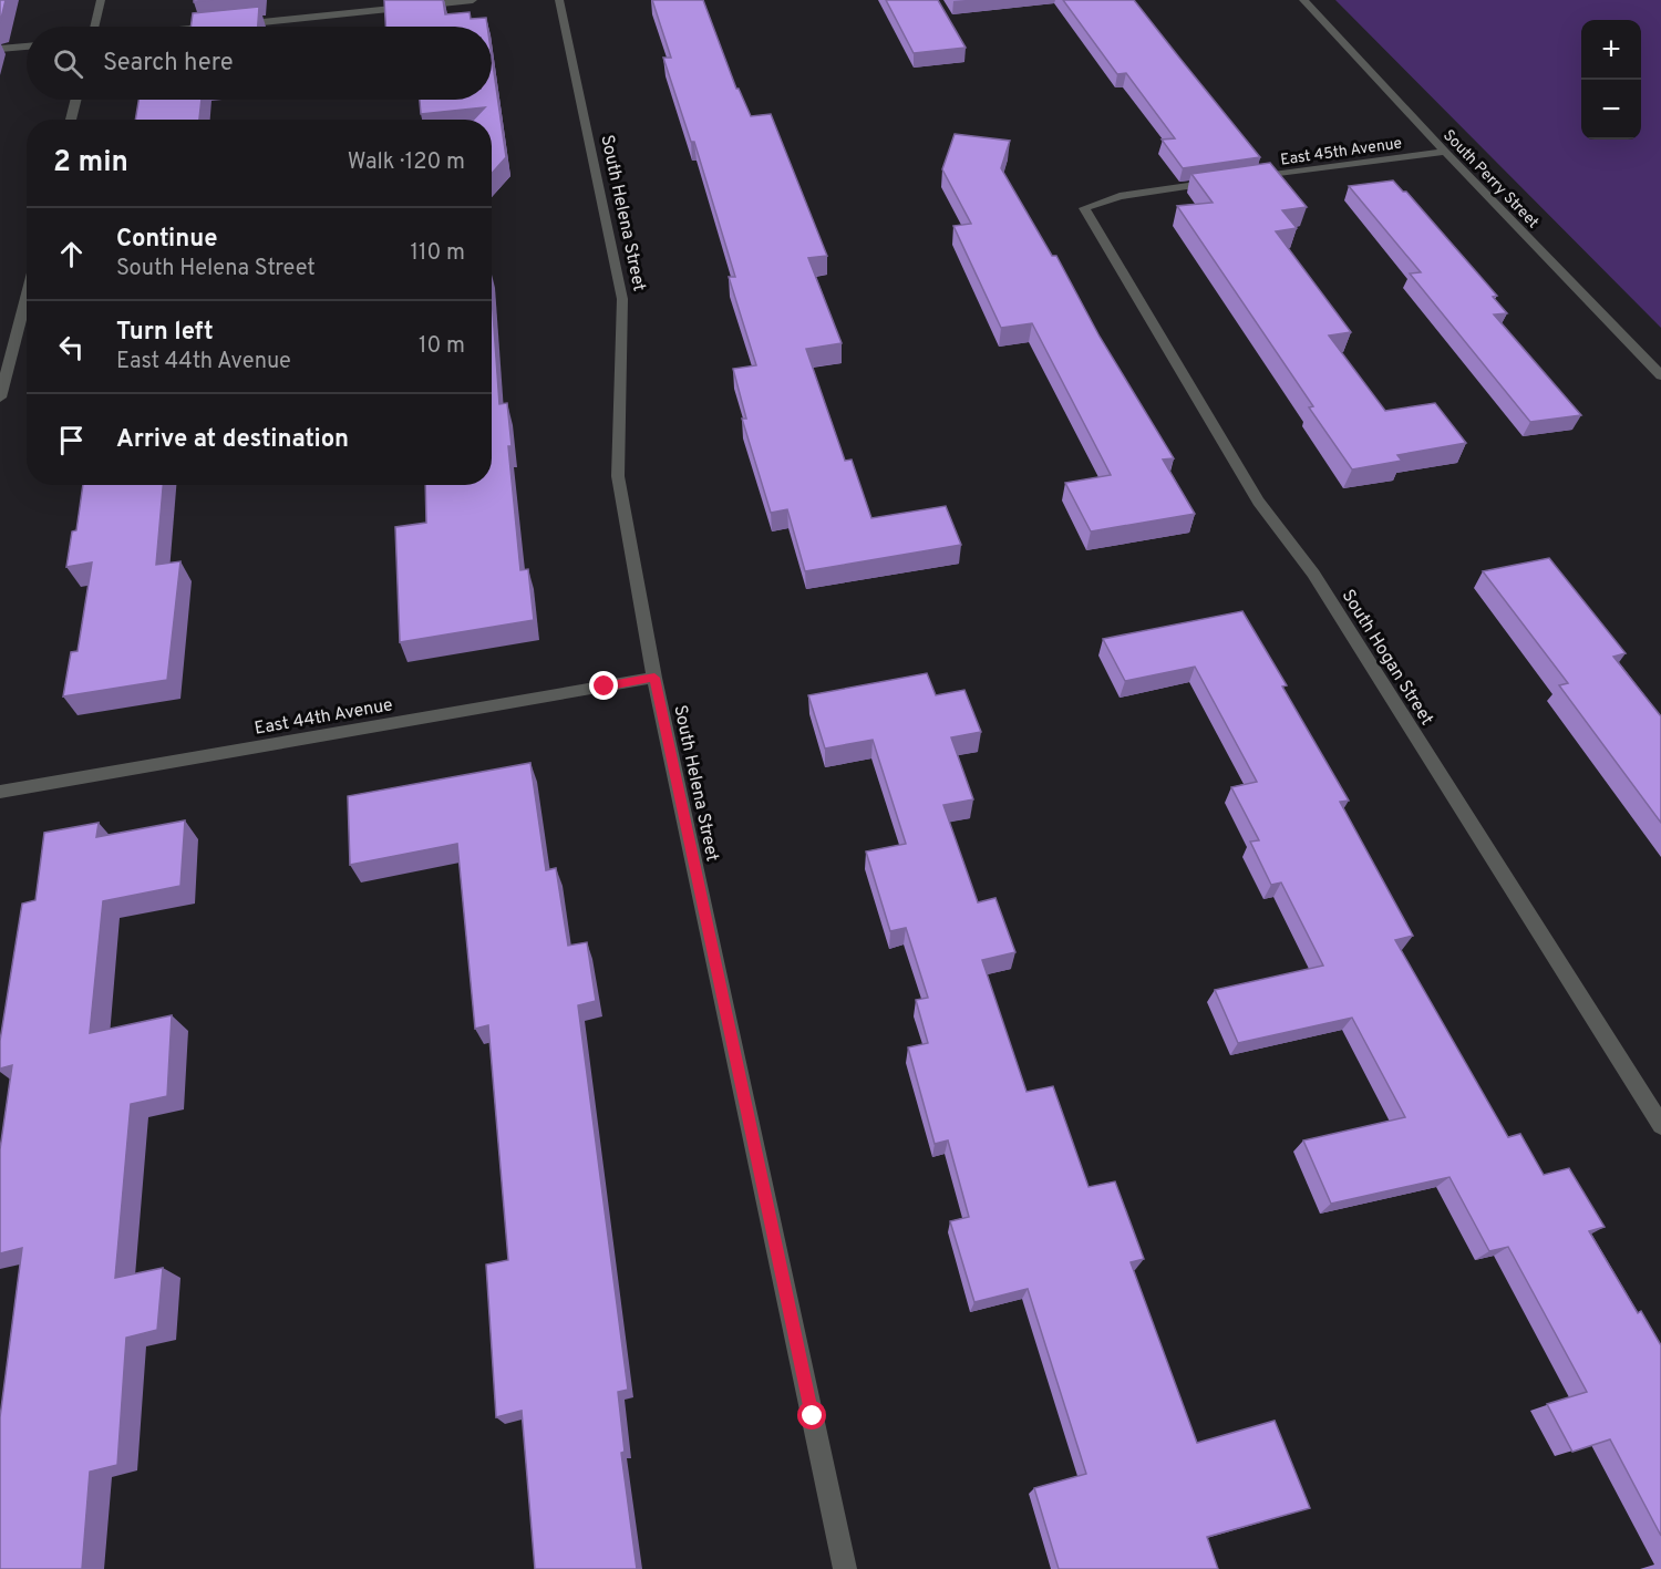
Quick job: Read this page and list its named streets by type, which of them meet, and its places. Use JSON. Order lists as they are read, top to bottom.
{
  "streets": {
    "street": [
      "East 45th Avenue",
      "South Perry Street",
      "South Helena Street",
      "South Hogan Street",
      "East 44th Avenue"
    ]
  },
  "crossings": [
    ["East 45th Avenue", "South Perry Street"],
    ["South Helena Street", "East 44th Avenue"]
  ],
  "page": {
    "map_buttons": ["+", "−"],
    "search": "Search here",
    "heading": ["2 min", "Walk · 120 m"],
    "list": [
      ["Continue", "South Helena Street", "110 m"],
      ["Turn left", "East 44th Avenue", "10 m"],
      "Arrive at destination"
    ]
  }
}
